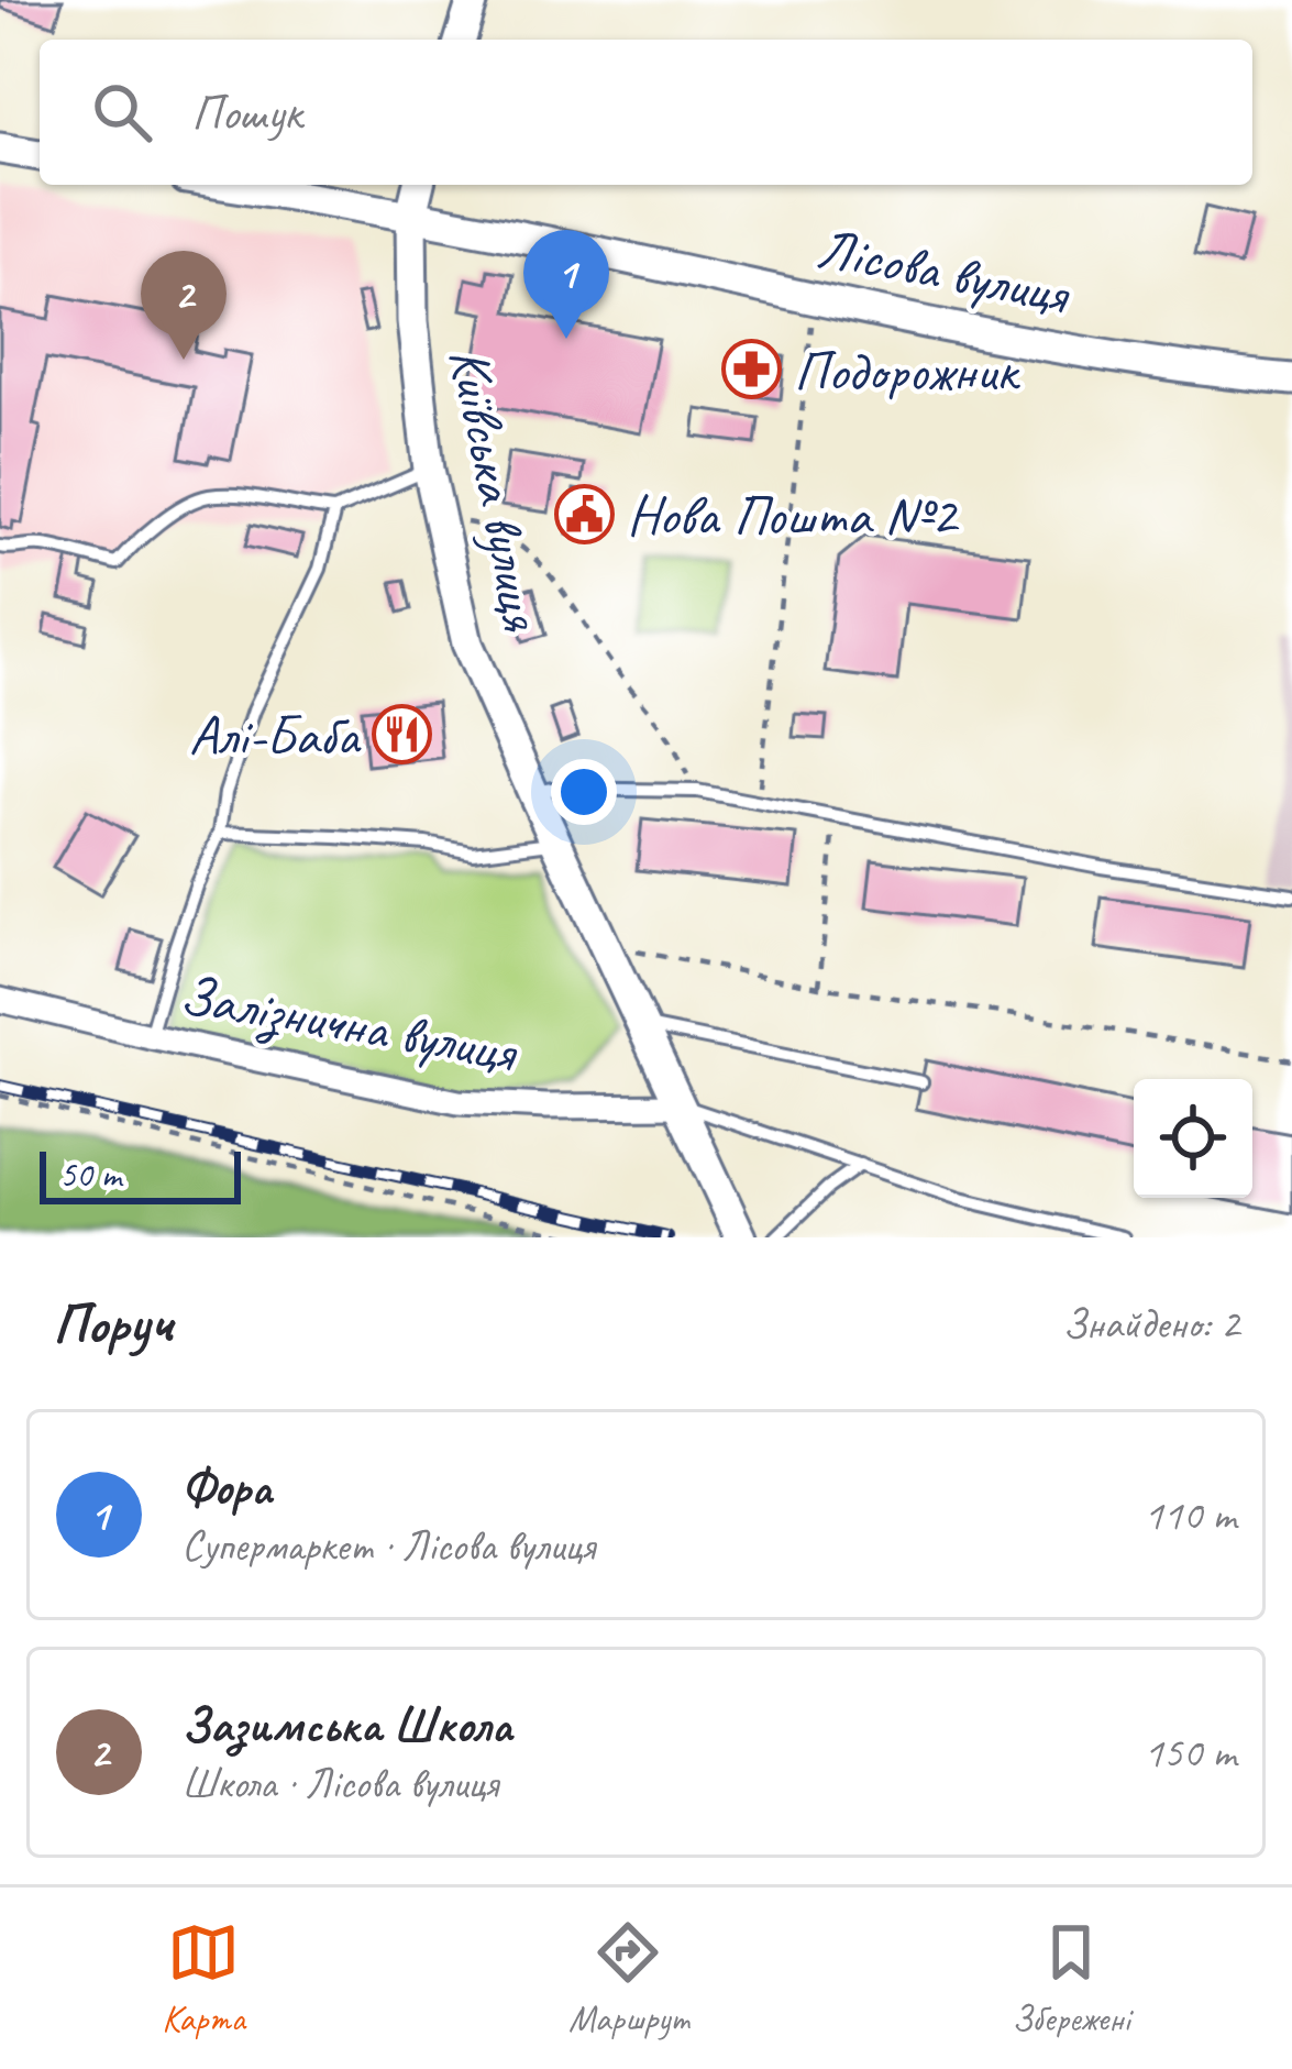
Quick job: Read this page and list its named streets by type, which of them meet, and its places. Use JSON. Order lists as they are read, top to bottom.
{
  "streets": {
    "street": ["Лісова вулиця", "Київська вулиця", "Залізнична вулиця"]
  },
  "crossings": [
    ["Лісова вулиця", "Київська вулиця"],
    ["Київська вулиця", "Залізнична вулиця"]
  ],
  "places": {
    "pharmacy": ["Подорожник"],
    "public building": ["Нова Пошта №2"],
    "restaurant": ["Алі-Баба"]
  },
  "scale_bar": "50 m",
  "page": {
    "search": "Пошук",
    "pins": ["1", "2"],
    "scale": "50 m",
    "heading": ["Поруч", "Знайдено: 2"],
    "list": [
      {
        "mark": "1",
        "name": "Фора",
        "note": "Супермаркет · Лісова вулиця",
        "value": "110 m"
      },
      {
        "mark": "2",
        "name": "Зазимська Школа",
        "note": "Школа · Лісова вулиця",
        "value": "150 m"
      }
    ],
    "nav": ["Карта", "Маршрут", "Збережені"]
  }
}
